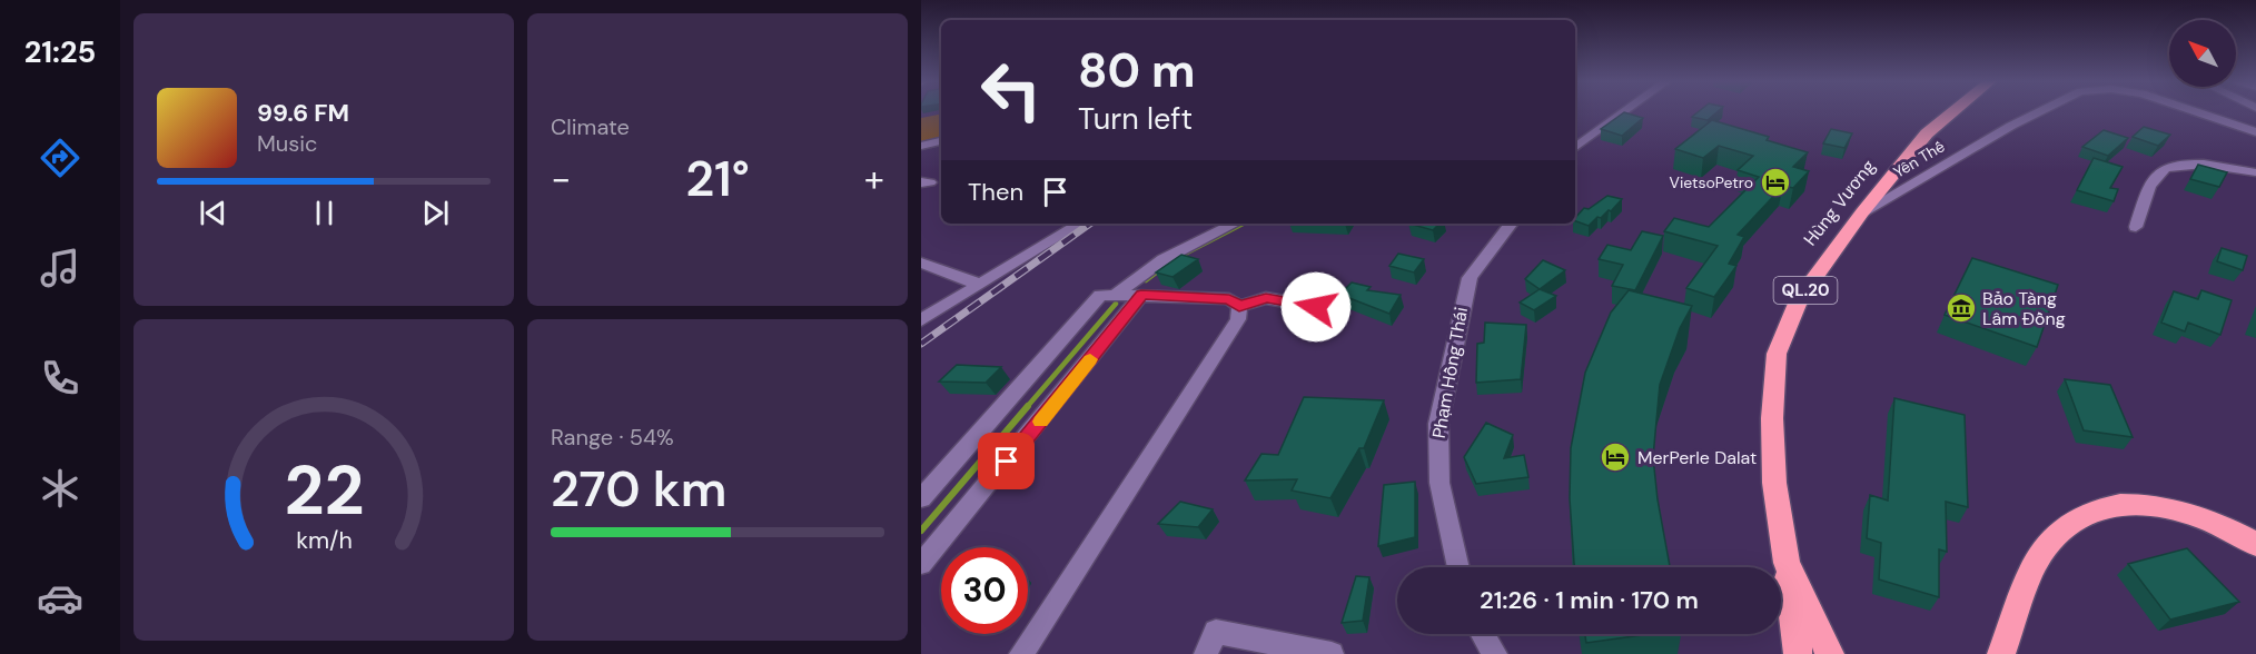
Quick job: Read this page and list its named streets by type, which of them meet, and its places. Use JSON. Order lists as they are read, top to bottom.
{
  "streets": {
    "highway": ["Hùng Vương", "QL.20"],
    "street": ["Yên Thế", "Phạm Hồng Thái"]
  },
  "crossings": [
    ["Yên Thế", "Hùng Vương"],
    ["Hùng Vương", "QL.20"]
  ],
  "places": {
    "hotel": ["VietsoPetro", "MerPerle Dalat"],
    "museum": ["Bảo Tàng Lâm Đồng"]
  },
  "north": "top left",
  "page": {
    "tabs": "21:25",
    "tile": [
      "Climate",
      ["Range · 54%", "270 km"]
    ],
    "turn": ["80 m", "Turn left"],
    "song": ["99.6 FM", "Music"],
    "heat": ["−", "21°", "+"],
    "then": "Then",
    "limit": "30",
    "trip": "21:26 · 1 min · 170 m",
    "gauge": ["22", "km/h"]
  }
}
